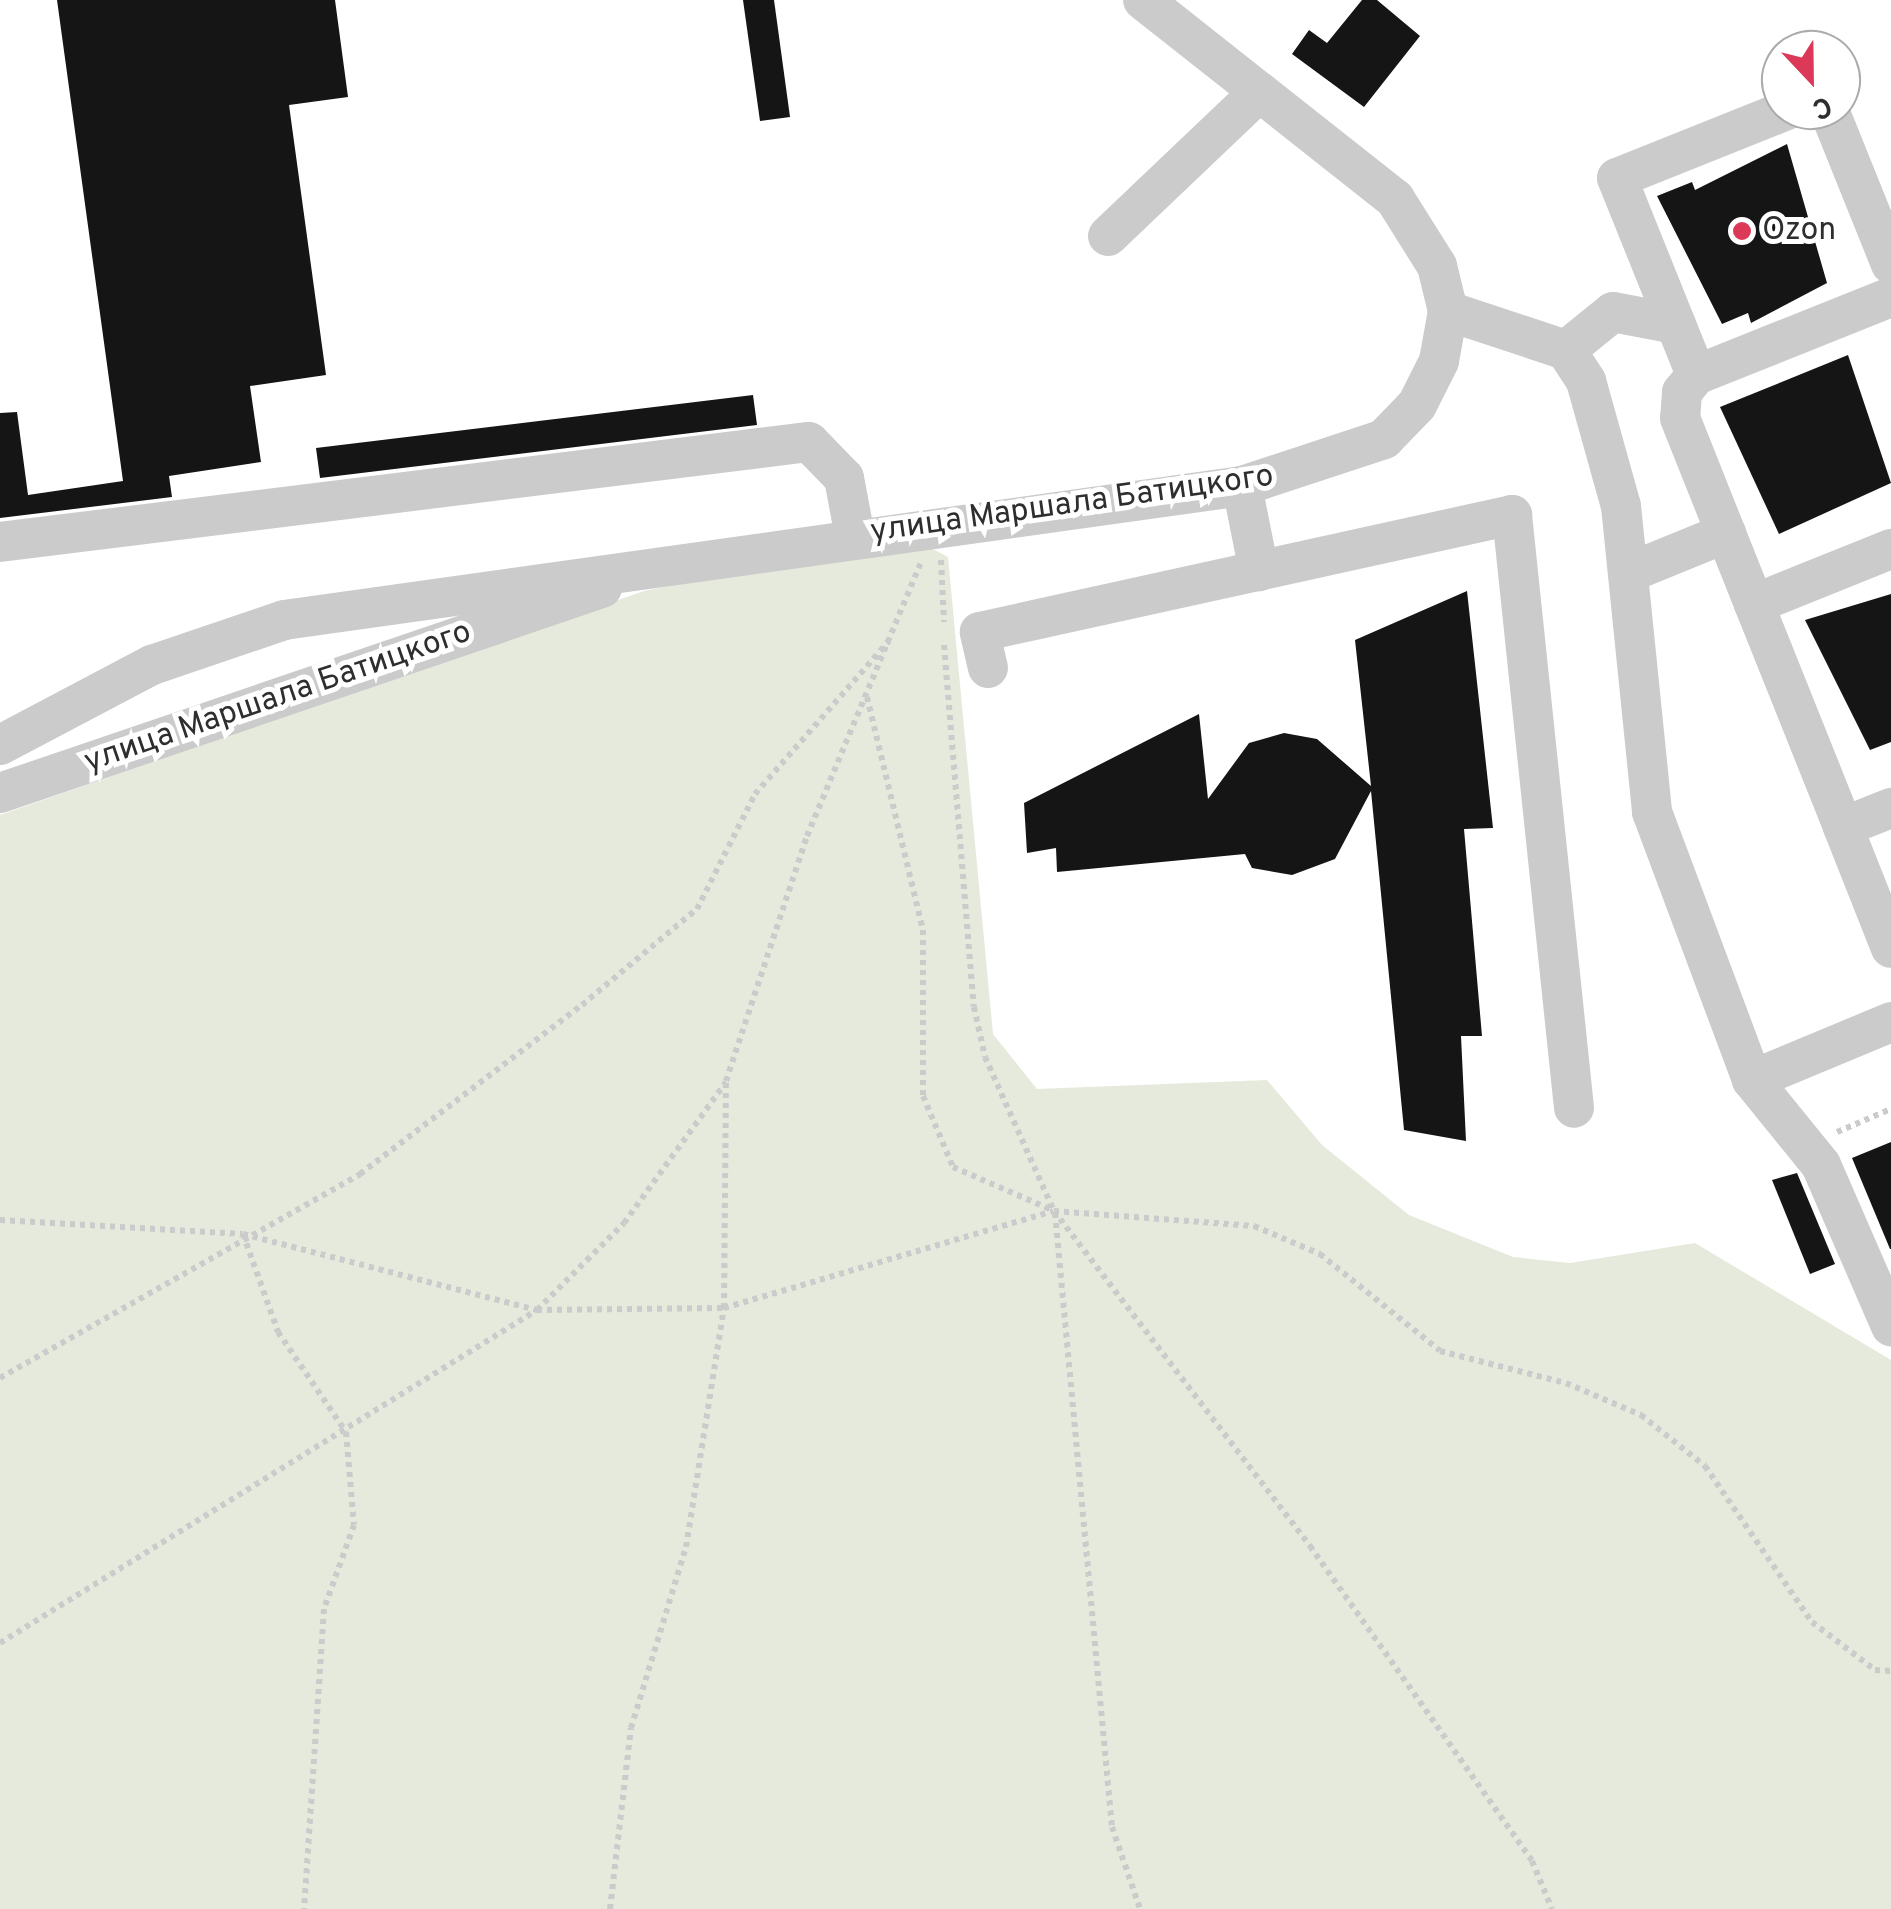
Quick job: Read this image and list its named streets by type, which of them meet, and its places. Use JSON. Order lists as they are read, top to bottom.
{
  "streets": {
    "street": ["улица Маршала Батицкого"]
  },
  "places": ["Ozon"],
  "north": "bottom"
}
